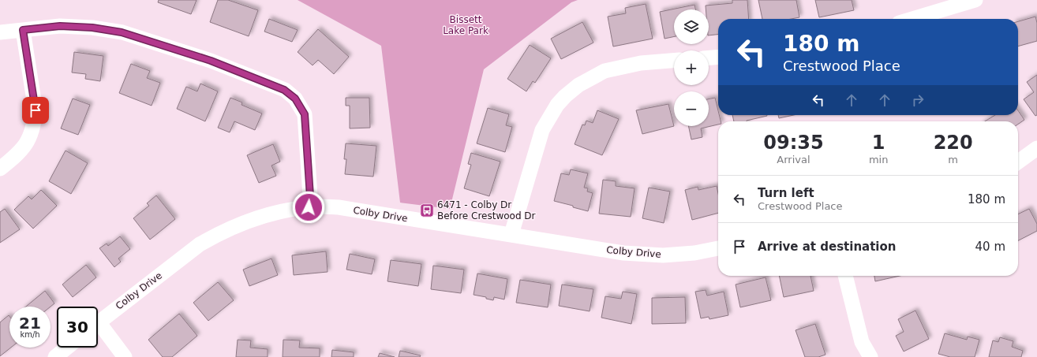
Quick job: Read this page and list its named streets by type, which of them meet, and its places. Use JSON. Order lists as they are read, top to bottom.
{
  "streets": {
    "street": ["Colby Drive"]
  },
  "parks": ["Bissett Lake Park"],
  "places": {
    "bus stop": ["6471 - Colby Dr Before Crestwood Dr"]
  },
  "page": {
    "map_buttons": ["+", "−"],
    "turn": ["180 m", "Crestwood Place"],
    "eta": [
      "09:35",
      "Arrival",
      "1",
      "min",
      "220",
      "m"
    ],
    "list": [
      {
        "name": "Turn left",
        "note": "Crestwood Place",
        "value": "180 m"
      },
      {
        "name": "Arrive at destination",
        "value": "40 m"
      }
    ],
    "speed": "21 km/h",
    "limit": "30"
  }
}
